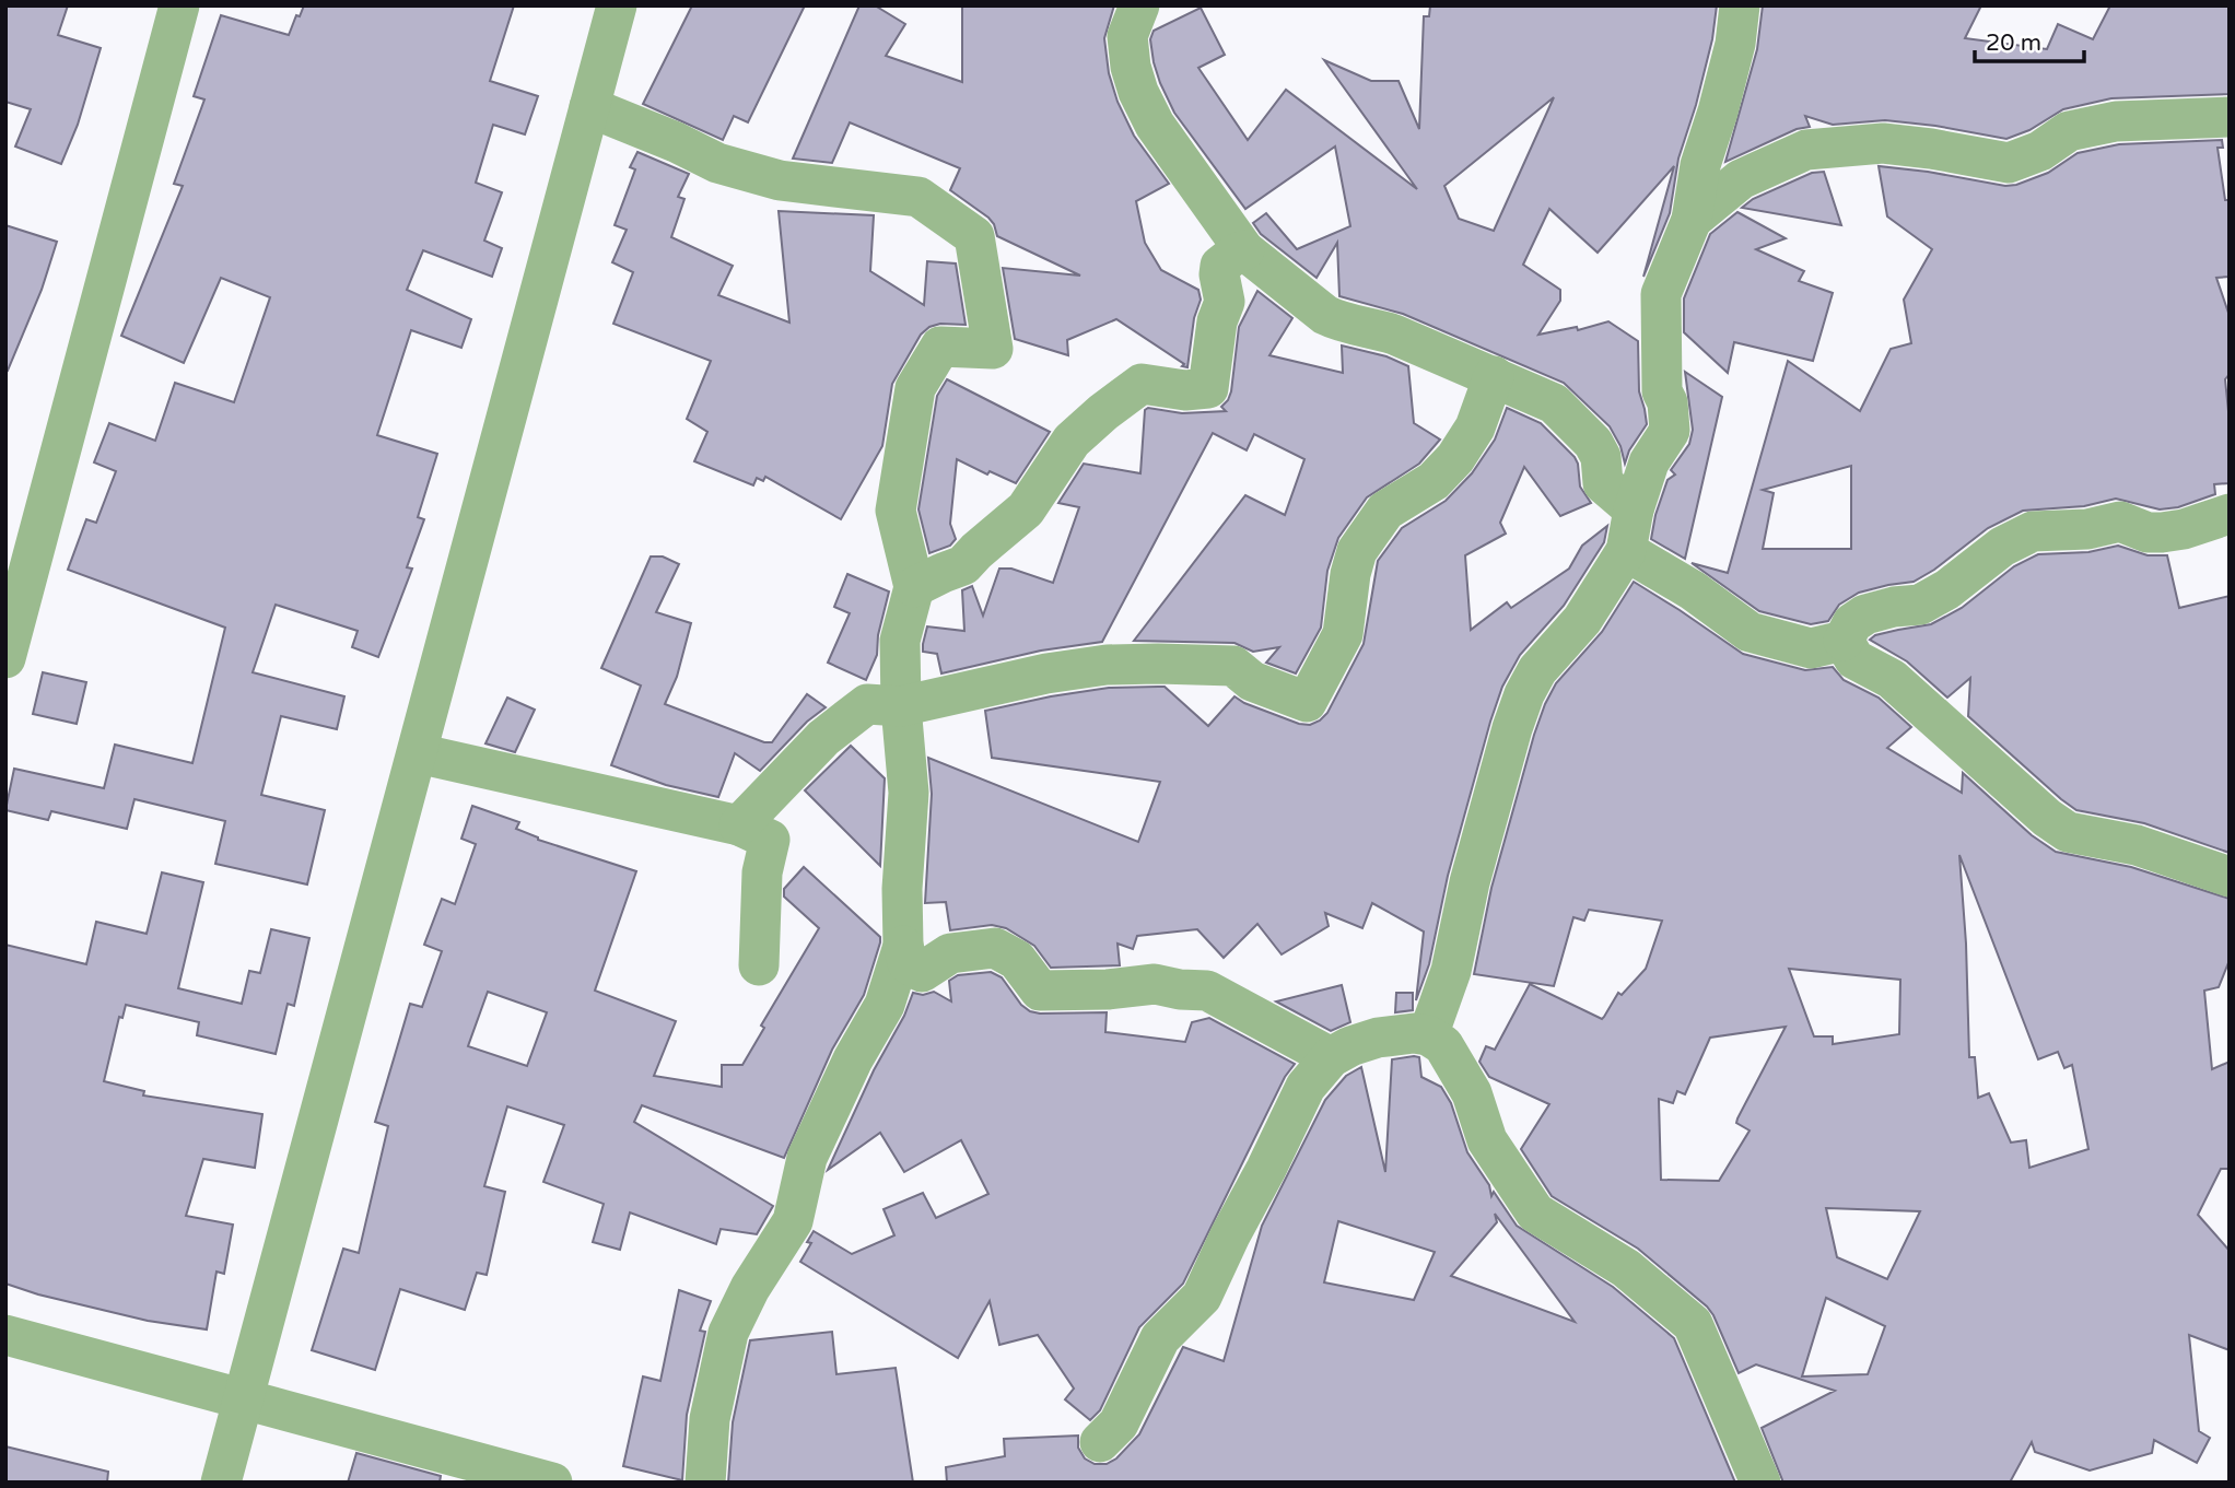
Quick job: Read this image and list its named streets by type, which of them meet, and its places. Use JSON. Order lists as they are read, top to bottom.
{
  "scale_bar": "20 m"
}
